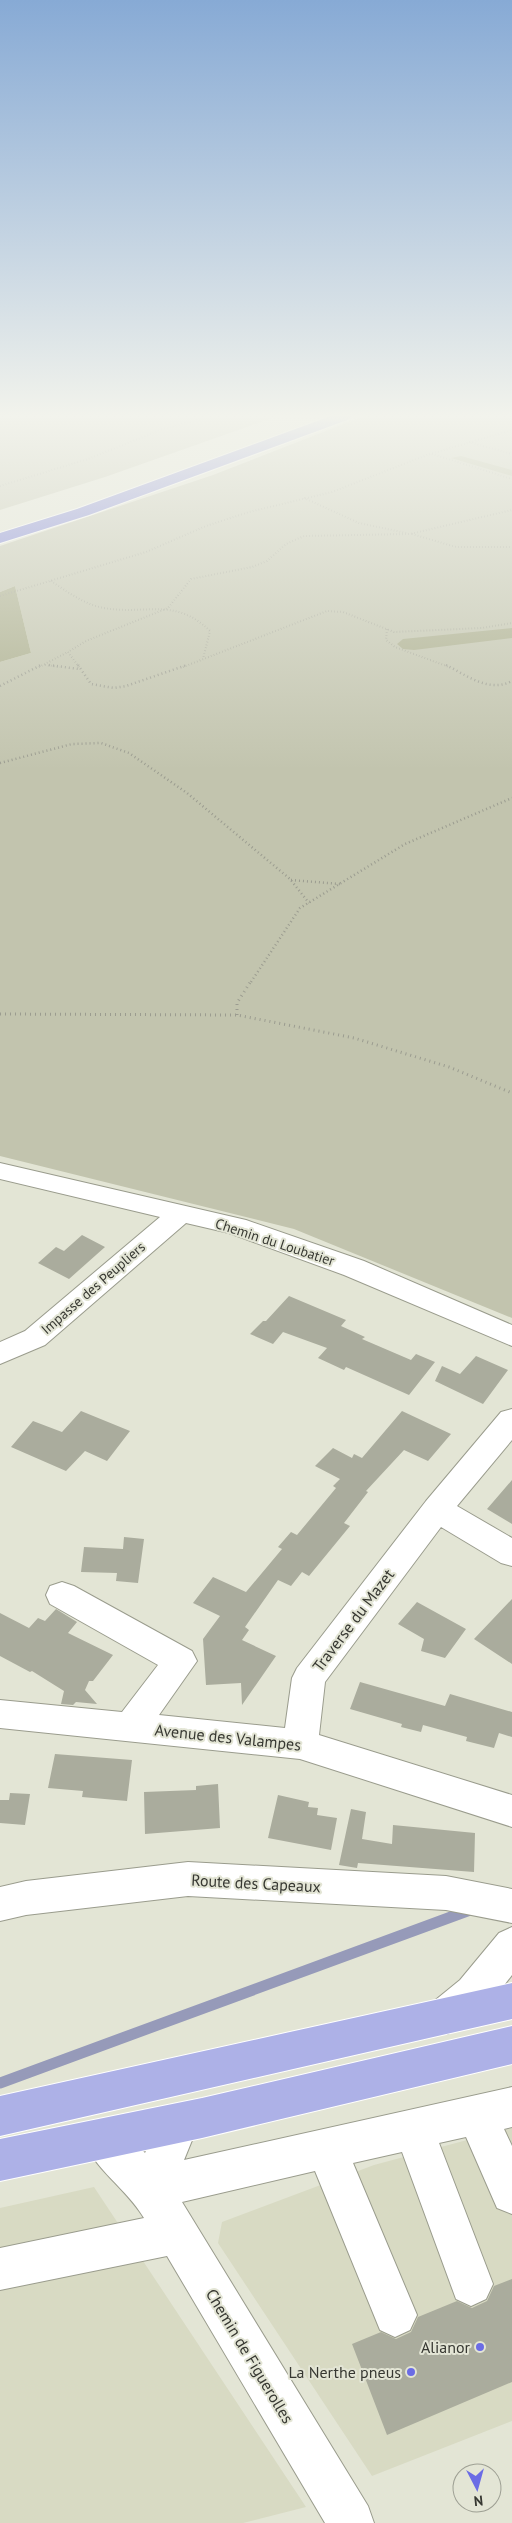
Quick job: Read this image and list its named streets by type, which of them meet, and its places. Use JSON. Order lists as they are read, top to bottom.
{
  "streets": {
    "street": [
      "Chemin du Loubatier",
      "Impasse des Peupliers",
      "Traverse du Mazet",
      "Avenue des Valampes",
      "Route des Capeaux",
      "Chemin de Figuerolles"
    ]
  },
  "crossings": [
    ["Chemin du Loubatier", "Impasse des Peupliers"],
    ["Traverse du Mazet", "Avenue des Valampes"]
  ],
  "places": ["Alianor", "La Nerthe pneus"],
  "north": "bottom"
}
